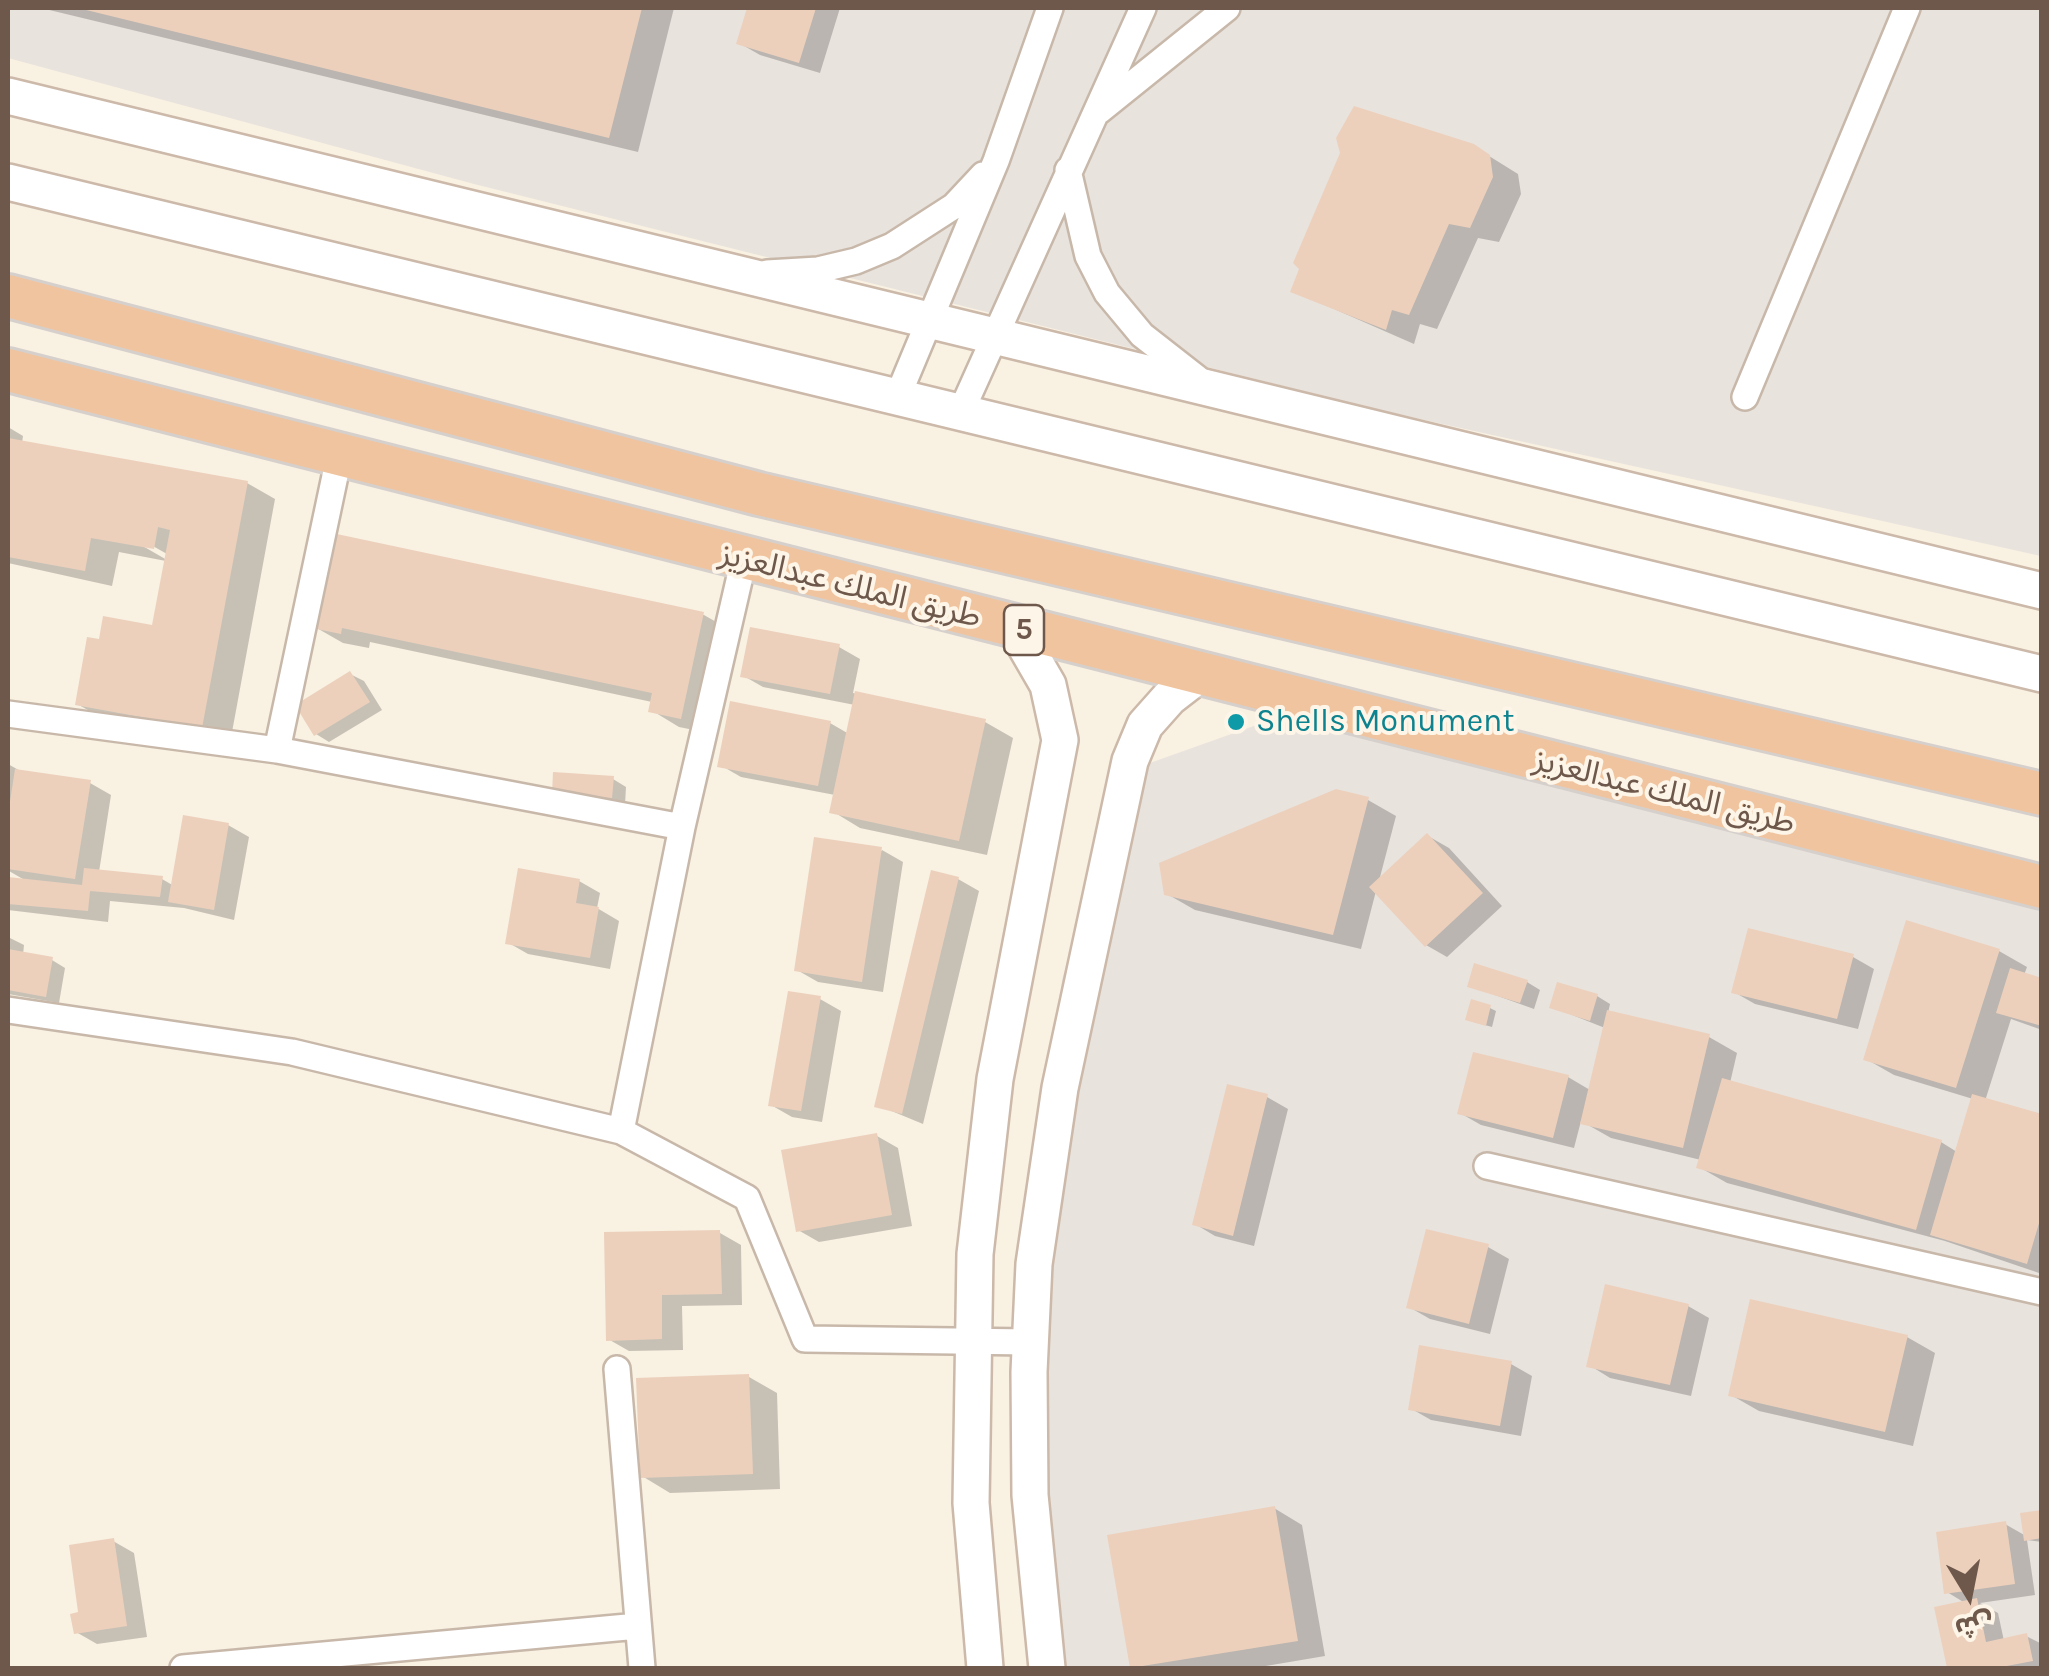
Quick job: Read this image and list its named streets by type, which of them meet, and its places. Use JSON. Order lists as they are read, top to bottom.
{
  "streets": {
    "highway": ["طريق الملك عبدالعزيز", "5"]
  },
  "places": ["Shells Monument"],
  "north": "bottom"
}
